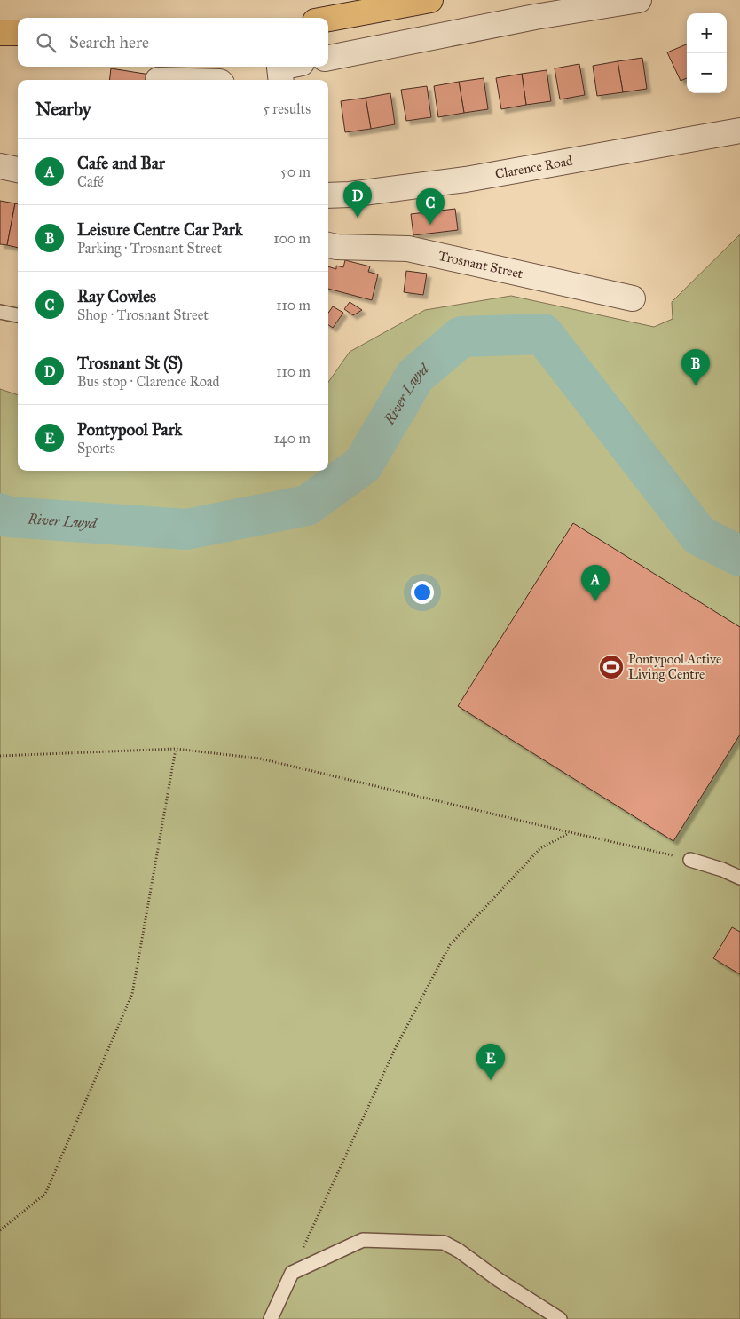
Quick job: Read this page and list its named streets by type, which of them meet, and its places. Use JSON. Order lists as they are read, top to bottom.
{
  "streets": {
    "street": ["Clarence Road", "Trosnant Street"]
  },
  "water": ["River Lwyd"],
  "places": {
    "sports": ["Pontypool Active Living Centre"]
  },
  "page": {
    "map_buttons": ["+", "−"],
    "search": "Search here",
    "heading": ["Nearby", "5 results"],
    "list": [
      {
        "mark": "A",
        "name": "Cafe and Bar",
        "note": "Café",
        "value": "50 m"
      },
      {
        "mark": "B",
        "name": "Leisure Centre Car Park",
        "note": "Parking · Trosnant Street",
        "value": "100 m"
      },
      {
        "mark": "C",
        "name": "Ray Cowles",
        "note": "Shop · Trosnant Street",
        "value": "110 m"
      },
      {
        "mark": "D",
        "name": "Trosnant St (S)",
        "note": "Bus stop · Clarence Road",
        "value": "110 m"
      },
      {
        "mark": "E",
        "name": "Pontypool Park",
        "note": "Sports",
        "value": "140 m"
      }
    ],
    "pins": [
      "D",
      "C",
      "B",
      "A",
      "E"
    ]
  }
}
